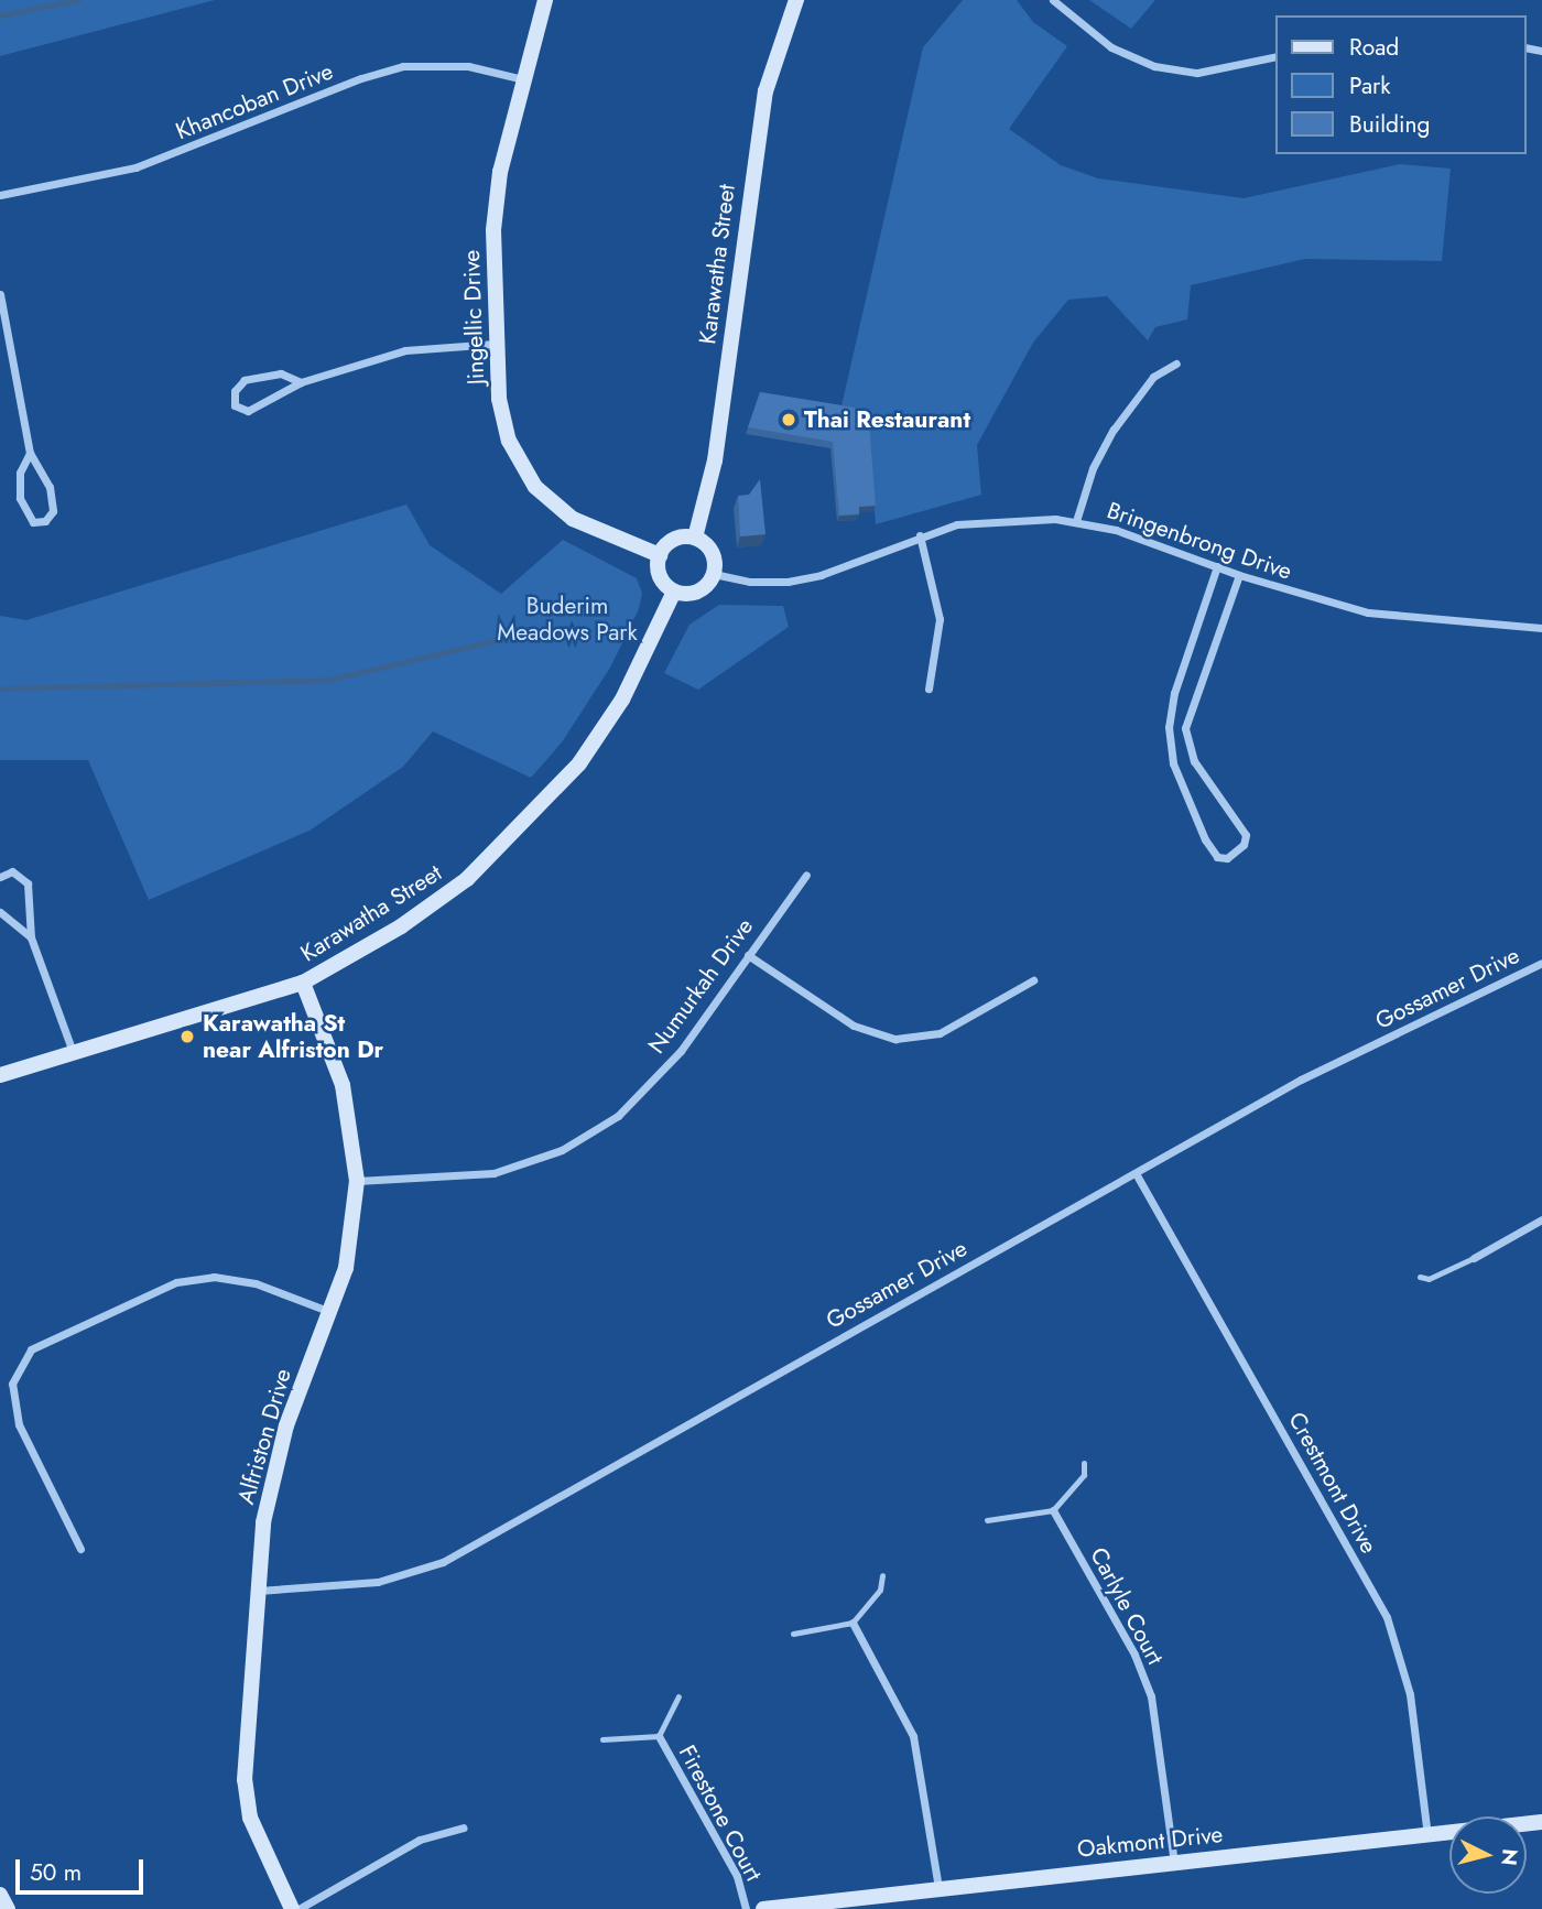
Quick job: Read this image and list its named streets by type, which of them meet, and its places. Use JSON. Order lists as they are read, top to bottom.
{
  "streets": {
    "street": [
      "Khancoban Drive",
      "Karawatha Street",
      "Jingellic Drive",
      "Bringenbrong Drive",
      "Numurkah Drive",
      "Gossamer Drive",
      "Alfriston Drive",
      "Crestmont Drive",
      "Carlyle Court",
      "Firestone Court",
      "Oakmont Drive"
    ]
  },
  "crossings": [
    ["Khancoban Drive", "Jingellic Drive"],
    ["Karawatha Street", "Jingellic Drive"],
    ["Karawatha Street", "Bringenbrong Drive"],
    ["Karawatha Street", "Alfriston Drive"],
    ["Jingellic Drive", "Bringenbrong Drive"],
    ["Numurkah Drive", "Alfriston Drive"],
    ["Gossamer Drive", "Alfriston Drive"],
    ["Gossamer Drive", "Crestmont Drive"],
    ["Crestmont Drive", "Oakmont Drive"],
    ["Carlyle Court", "Oakmont Drive"]
  ],
  "parks": ["Buderim Meadows Park"],
  "places": ["Thai Restaurant", "Karawatha St near Alfriston Dr"],
  "legend": ["Road", "Park", "Building"],
  "scale_bar": "50 m",
  "north": "right"
}
